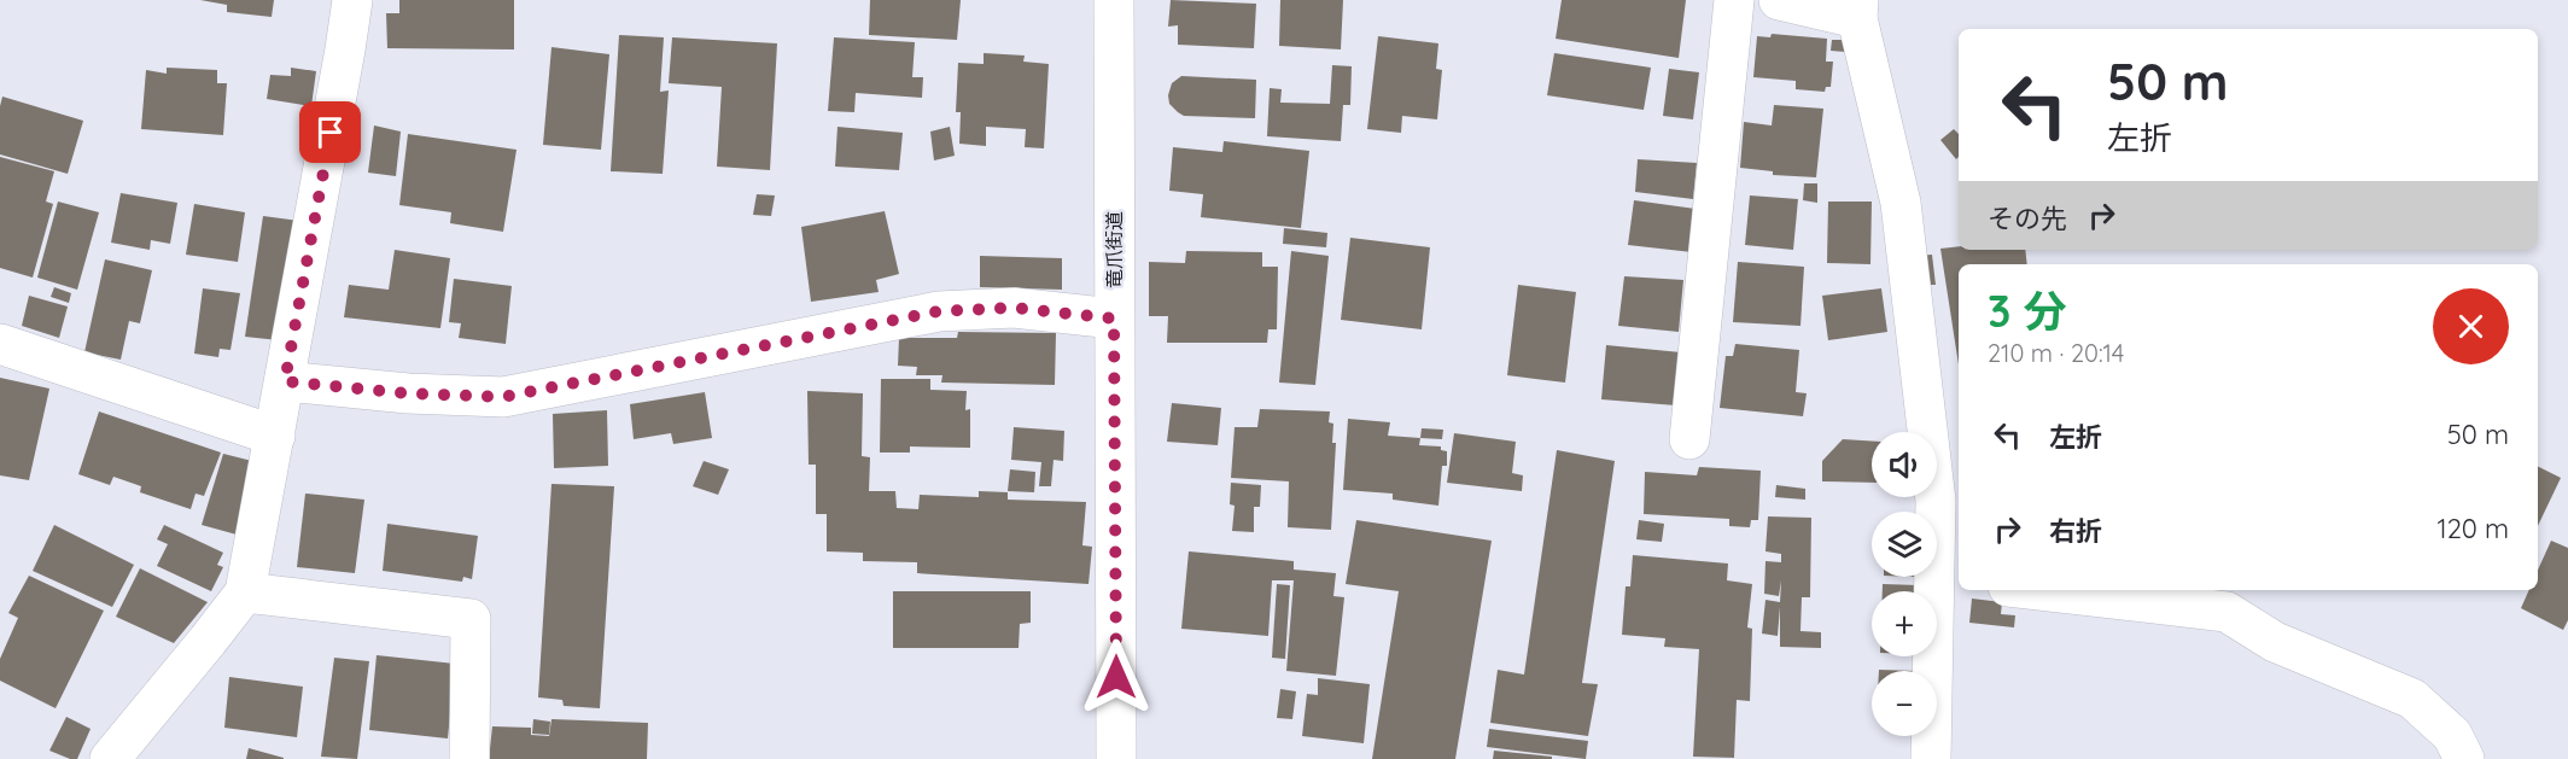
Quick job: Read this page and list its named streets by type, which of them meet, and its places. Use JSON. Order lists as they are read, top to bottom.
{
  "streets": {
    "street": ["竜爪街道"]
  },
  "page": {
    "turn": ["50 m", "左折"],
    "then": "その先",
    "heading": ["3 分", "210 m · 20:14"],
    "list": [
      {
        "name": "左折",
        "value": "50 m"
      },
      {
        "name": "右折",
        "value": "120 m"
      }
    ],
    "map_buttons": ["+", "−"]
  }
}
